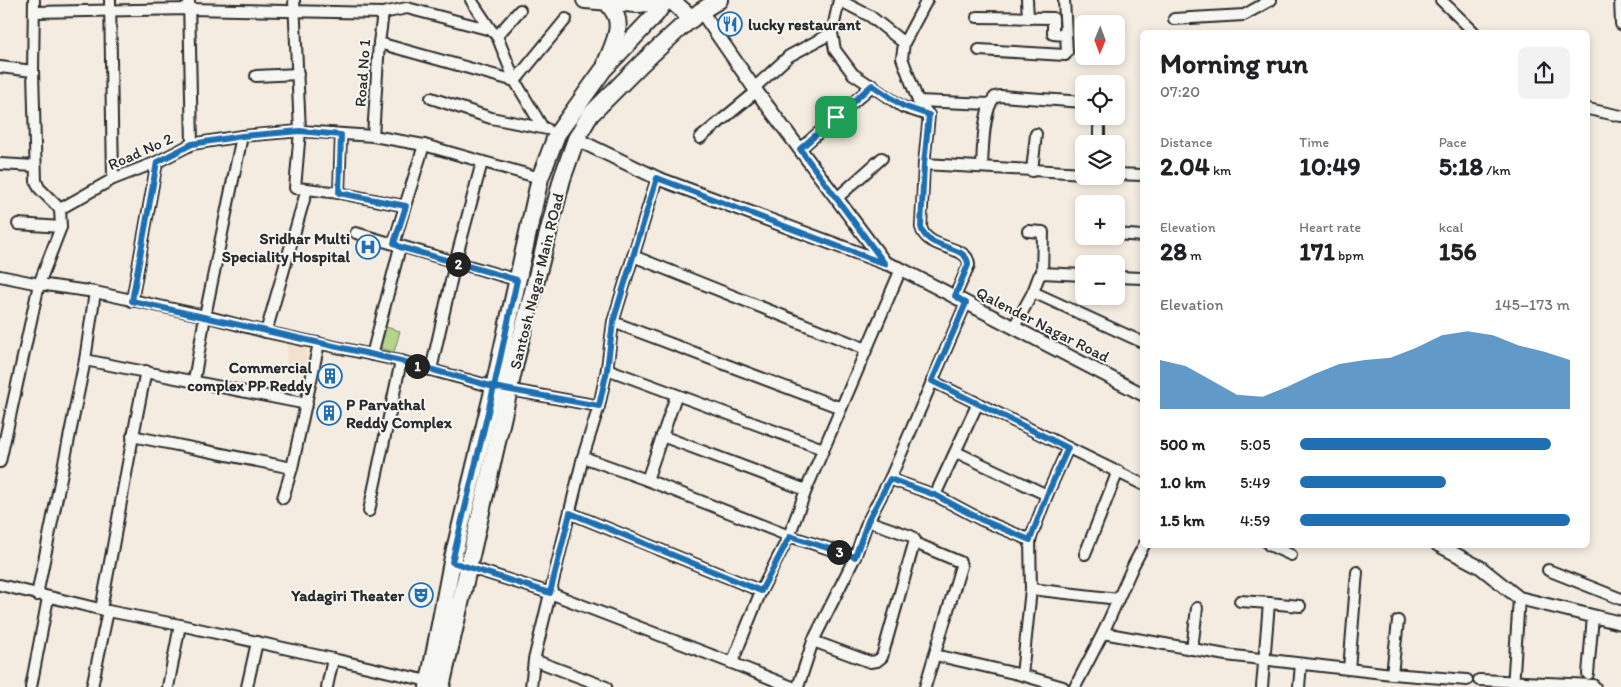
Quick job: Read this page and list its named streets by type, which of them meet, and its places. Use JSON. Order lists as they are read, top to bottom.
{
  "streets": {
    "main road": ["Santosh Nagar Main ROad"],
    "street": ["Road No 1", "Road No 2", "Qalender Nagar Road"]
  },
  "crossings": [
    ["Road No 1", "Road No 2"],
    ["Road No 2", "Santosh Nagar Main ROad"],
    ["Santosh Nagar Main ROad", "Qalender Nagar Road"]
  ],
  "places": {
    "restaurant": ["lucky restaurant"],
    "hospital": ["Sridhar Multi Speciality Hospital"],
    "building": ["Commercial complex PP Reddy", "P Parvathal Reddy Complex"],
    "theatre": ["Yadagiri Theater"]
  },
  "north": "bottom",
  "page": {
    "map_buttons": ["+", "−"],
    "heading": ["Morning run", "07:20"],
    "stats": [
      ["Distance", "2.04 km"],
      ["Time", "10:49"],
      ["Pace", "5:18 /km"],
      ["Elevation", "28 m"],
      ["Heart rate", "171 bpm"],
      ["kcal", "156"]
    ],
    "pins": ["2", "1", "3"],
    "chart": ["Elevation", "145–173 m"],
    "list": [
      {
        "name": "500 m",
        "note": "5:05"
      },
      {
        "name": "1.0 km",
        "note": "5:49"
      },
      {
        "name": "1.5 km",
        "note": "4:59"
      }
    ]
  }
}
